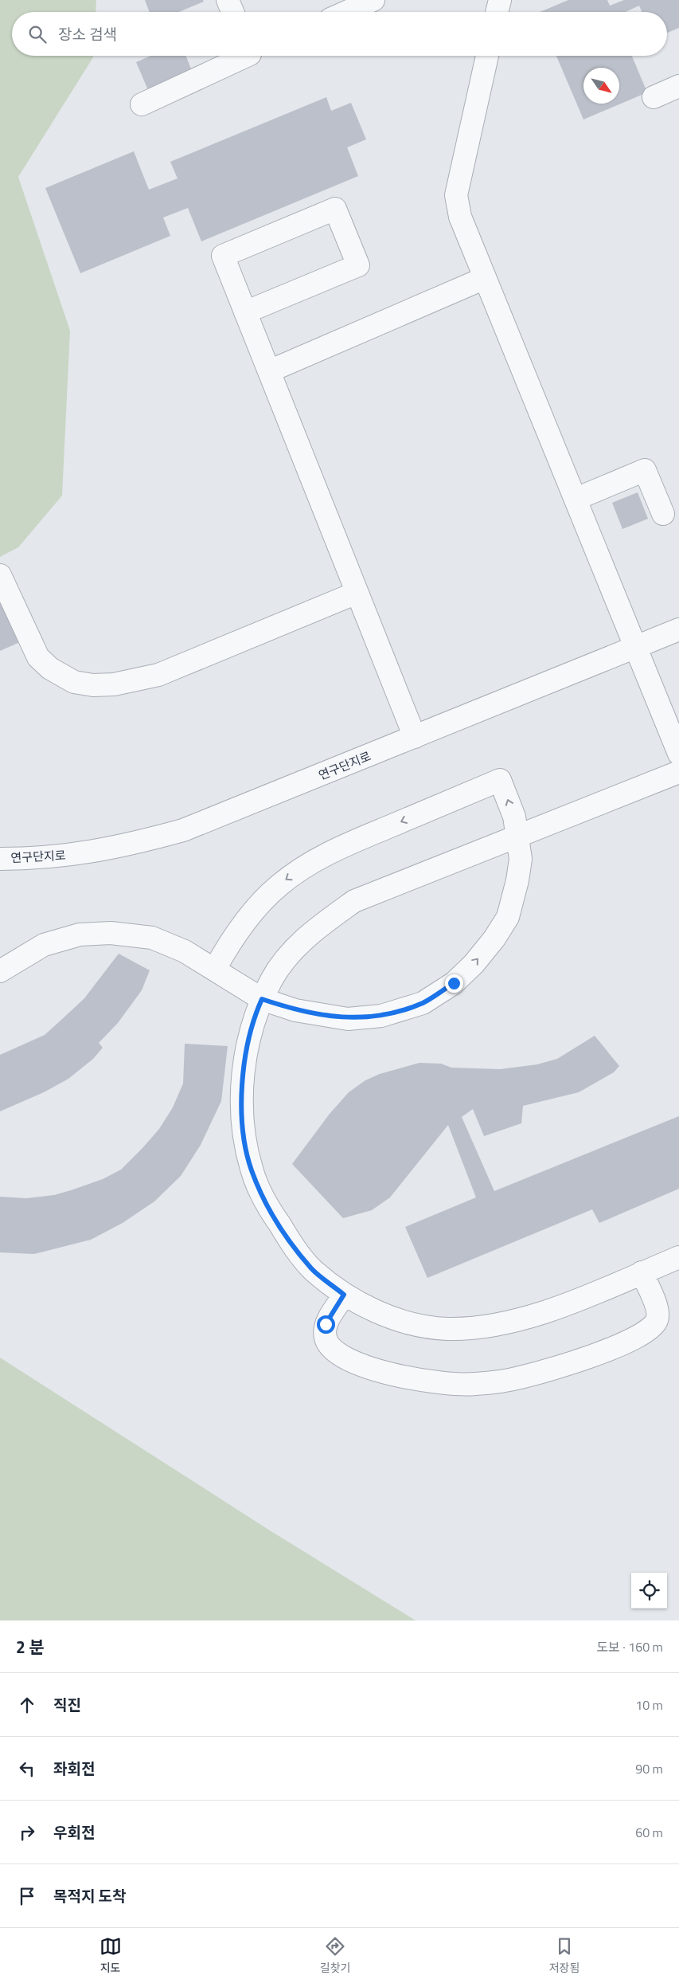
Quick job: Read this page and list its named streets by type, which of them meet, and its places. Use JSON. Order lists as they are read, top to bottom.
{
  "streets": {
    "street": ["연구단지로"]
  },
  "north": "bottom right",
  "page": {
    "search": "장소 검색",
    "heading": ["2 분", "도보 · 160 m"],
    "list": [
      ["직진", "10 m"],
      ["좌회전", "90 m"],
      ["우회전", "60 m"],
      "목적지 도착"
    ],
    "nav": ["지도", "길찾기", "저장됨"]
  }
}
